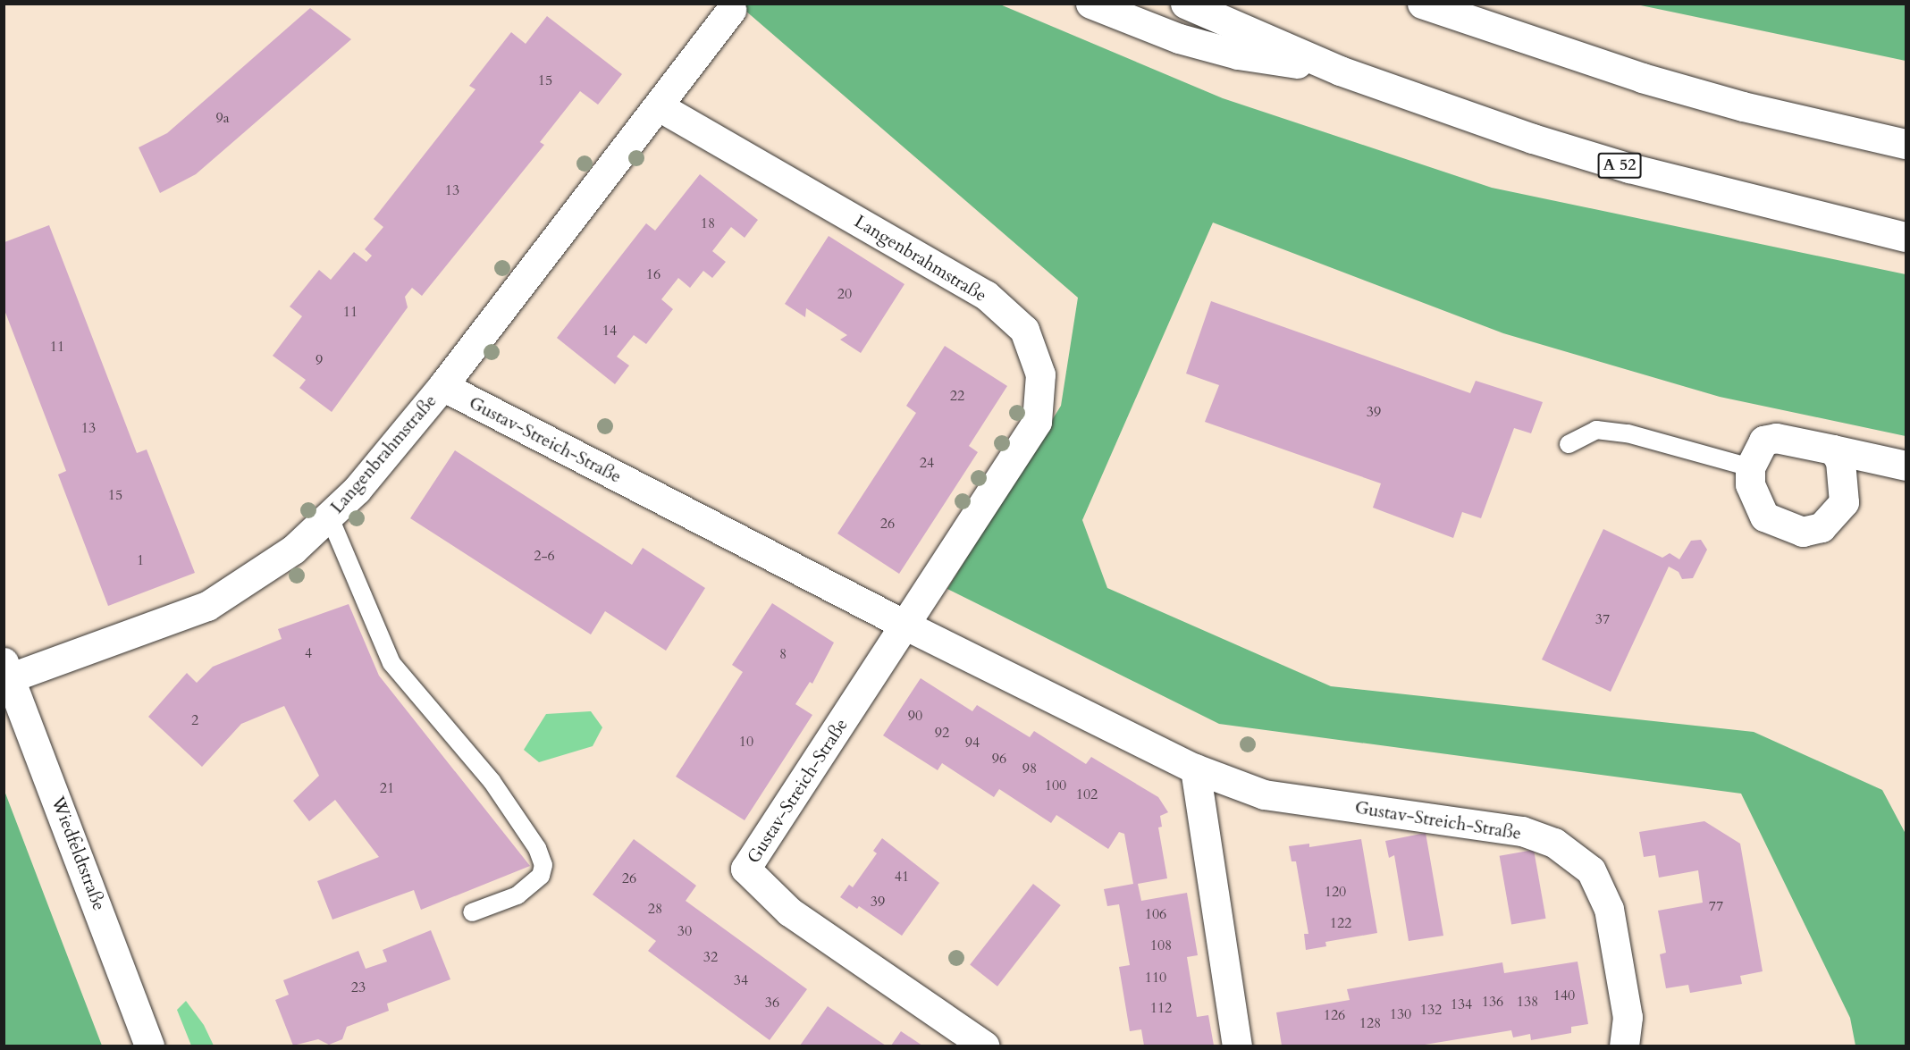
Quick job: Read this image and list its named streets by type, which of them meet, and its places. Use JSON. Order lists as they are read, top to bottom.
{
  "streets": {
    "main road": [
      "A 52",
      "Langenbrahmstraße",
      "Gustav-Streich-Straße",
      "Wiedfeldtstraße"
    ]
  },
  "crossings": [
    ["Langenbrahmstraße", "Gustav-Streich-Straße"],
    ["Langenbrahmstraße", "Wiedfeldtstraße"]
  ],
  "house_numbers": [
    "15",
    "9a",
    "13",
    "18",
    "16",
    "20",
    "11",
    "14",
    "11",
    "9",
    "22",
    "39",
    "13",
    "24",
    "15",
    "26",
    "2-6",
    "1",
    "37",
    "4",
    "8",
    "90",
    "2",
    "92",
    "10",
    "94",
    "96",
    "98",
    "100",
    "21",
    "102",
    "41",
    "26",
    "120",
    "39",
    "77",
    "28",
    "106",
    "122",
    "30",
    "108",
    "32",
    "110",
    "34",
    "23",
    "140",
    "136",
    "138",
    "36",
    "134",
    "112",
    "132",
    "130",
    "126",
    "128"
  ]
}
